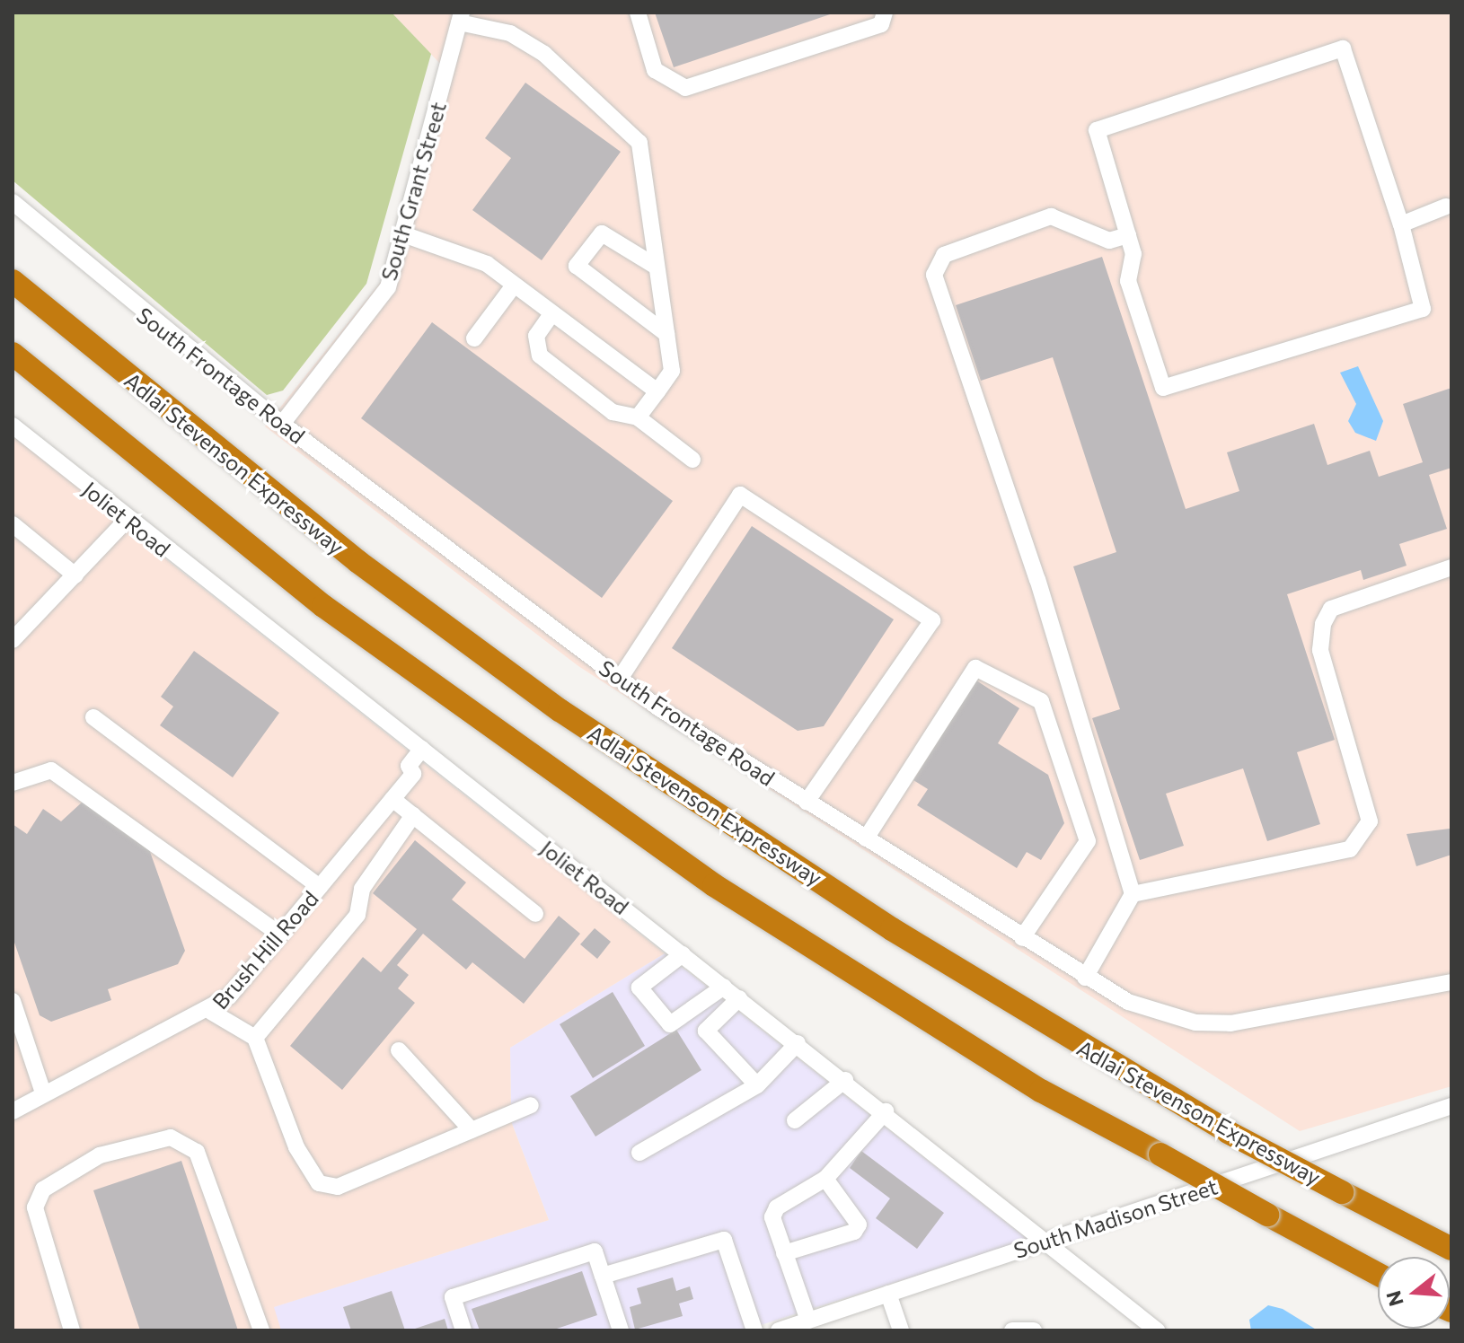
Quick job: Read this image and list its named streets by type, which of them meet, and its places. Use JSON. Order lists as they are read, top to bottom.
{
  "streets": {
    "highway": ["Adlai Stevenson Expressway"],
    "street": [
      "South Grant Street",
      "South Frontage Road",
      "Joliet Road",
      "Brush Hill Road",
      "South Madison Street"
    ]
  },
  "crossings": [
    ["South Grant Street", "South Frontage Road"],
    ["Joliet Road", "Brush Hill Road"],
    ["Joliet Road", "South Madison Street"]
  ],
  "north": "left"
}
